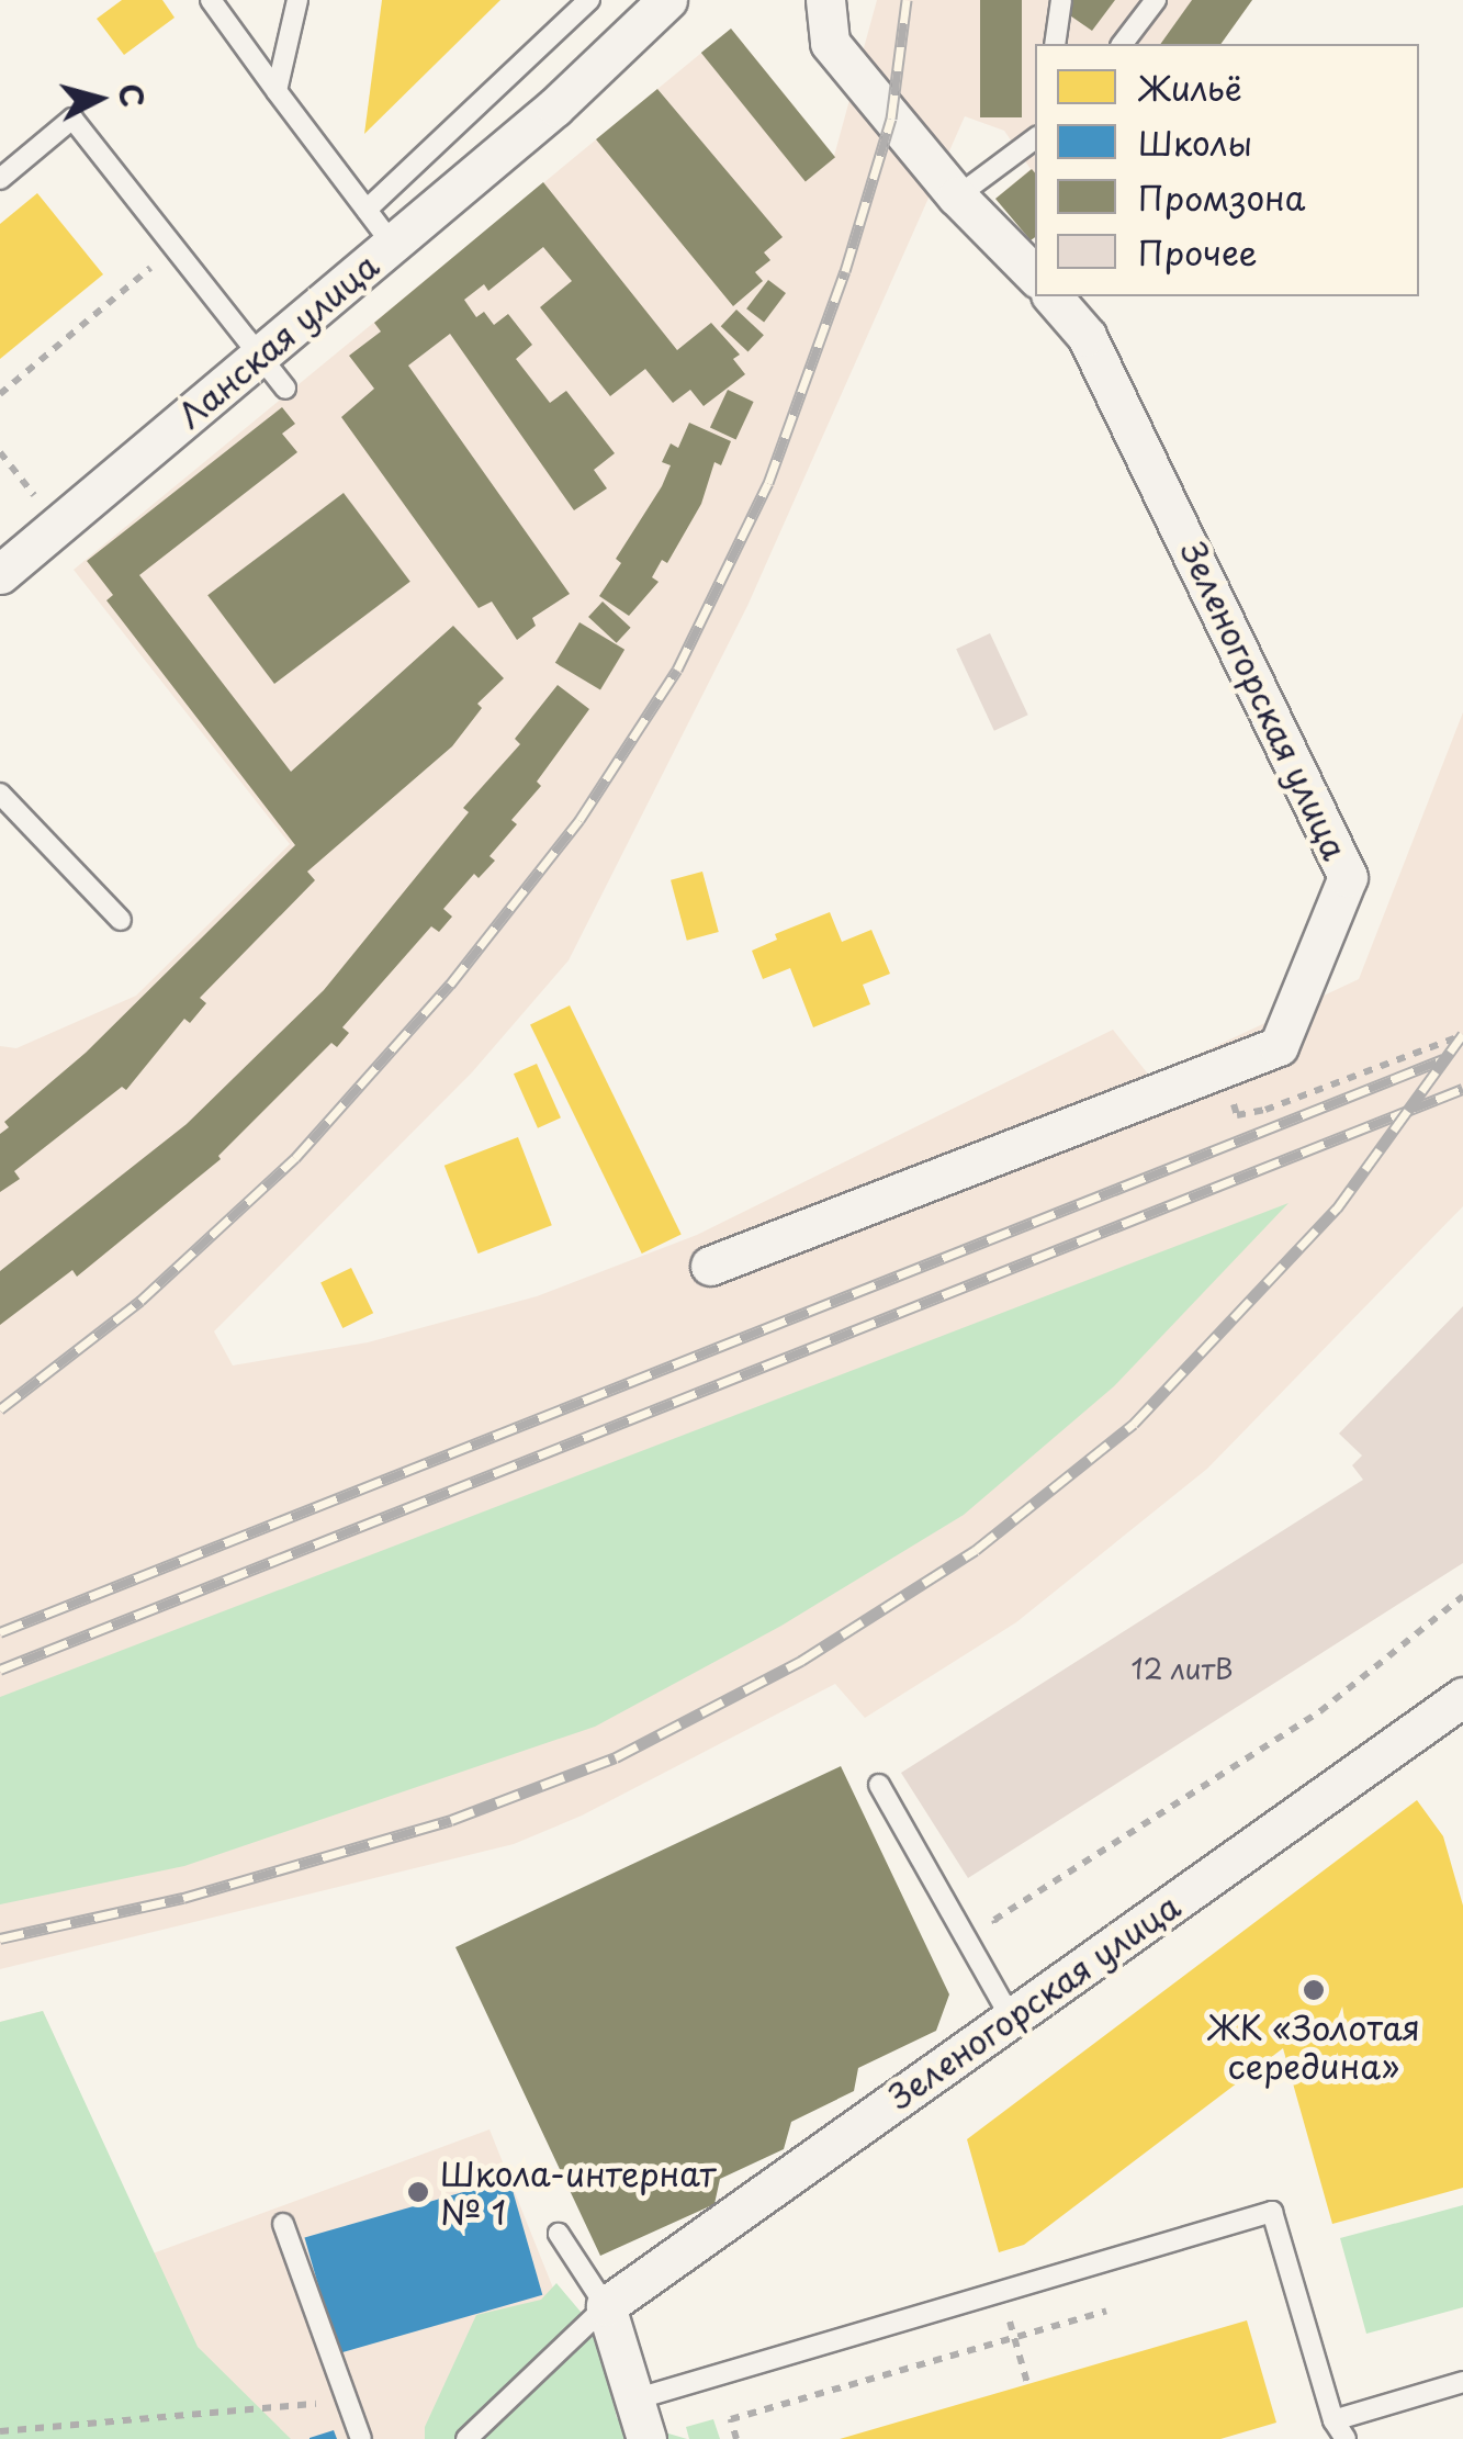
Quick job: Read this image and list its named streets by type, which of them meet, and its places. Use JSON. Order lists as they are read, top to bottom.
{
  "streets": {
    "street": ["Ланская улица", "Зеленогорская улица"]
  },
  "places": ["ЖК «Золотая середина»", "Школа-интернат № 1"],
  "house_numbers": ["12 литВ"],
  "legend": [
    "Жильё",
    "Школы",
    "Промзона",
    "Прочее"
  ],
  "north": "right"
}
